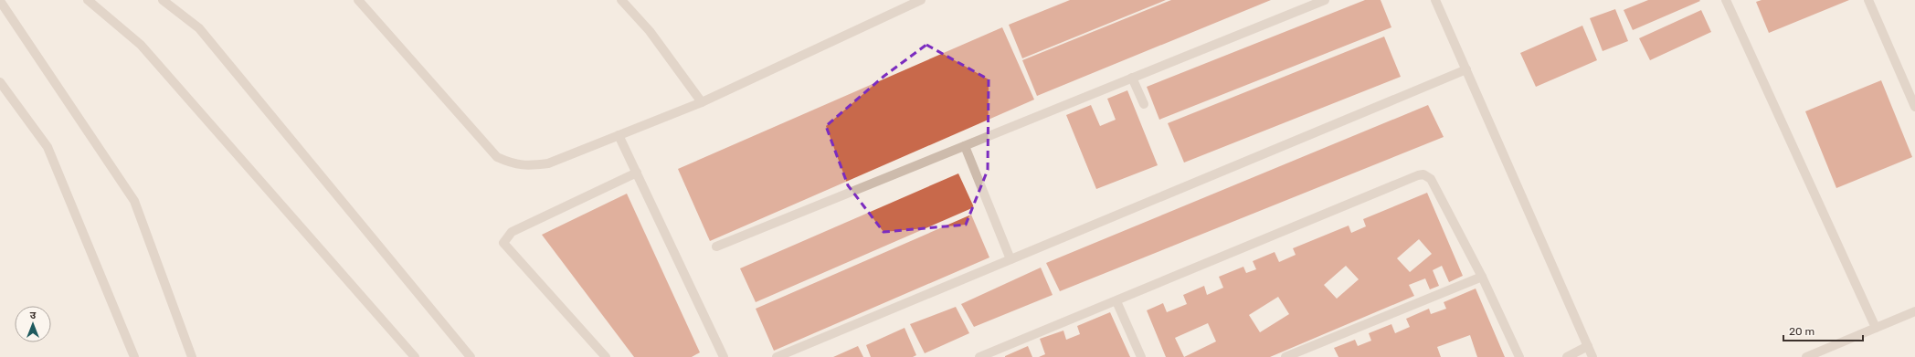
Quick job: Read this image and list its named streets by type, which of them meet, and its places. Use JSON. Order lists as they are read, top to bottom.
{
  "scale_bar": "20 m",
  "north": "top"
}
